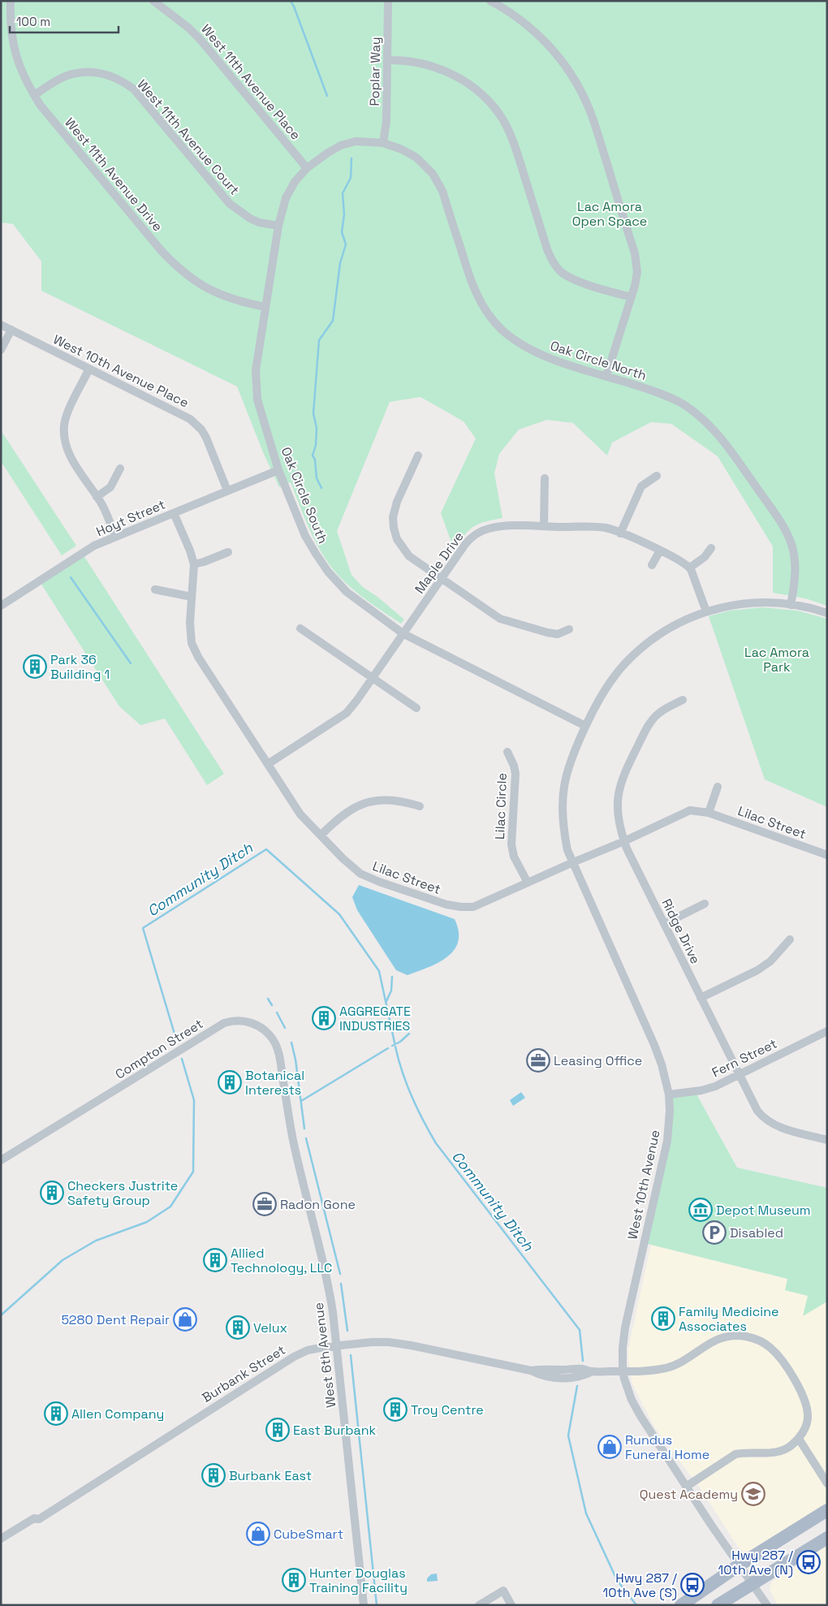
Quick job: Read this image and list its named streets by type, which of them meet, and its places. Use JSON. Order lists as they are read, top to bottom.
{
  "streets": {
    "street": [
      "Poplar Way",
      "West 11th Avenue Place",
      "West 11th Avenue Court",
      "West 11th Avenue Drive",
      "Oak Circle North",
      "West 10th Avenue Place",
      "Oak Circle South",
      "Hoyt Street",
      "Maple Drive",
      "Lilac Circle",
      "Lilac Street",
      "Ridge Drive",
      "Compton Street",
      "Fern Street",
      "West 10th Avenue",
      "West 6th Avenue",
      "Burbank Street"
    ]
  },
  "crossings": [
    ["Poplar Way", "Oak Circle North"],
    ["Poplar Way", "Oak Circle South"],
    ["West 11th Avenue Place", "Oak Circle South"],
    ["West 11th Avenue Court", "West 11th Avenue Drive"],
    ["West 11th Avenue Court", "Oak Circle South"],
    ["West 11th Avenue Drive", "Oak Circle South"],
    ["Oak Circle North", "Oak Circle South"],
    ["Oak Circle North", "West 10th Avenue"],
    ["West 10th Avenue Place", "Hoyt Street"],
    ["Oak Circle South", "Hoyt Street"],
    ["Oak Circle South", "Maple Drive"],
    ["Oak Circle South", "West 10th Avenue"],
    ["Hoyt Street", "Lilac Street"],
    ["Maple Drive", "Lilac Street"],
    ["Lilac Circle", "Lilac Street"],
    ["Lilac Street", "Ridge Drive"],
    ["Lilac Street", "West 10th Avenue"],
    ["Ridge Drive", "Fern Street"],
    ["Compton Street", "West 6th Avenue"],
    ["Fern Street", "West 10th Avenue"],
    ["West 10th Avenue", "Burbank Street"],
    ["West 6th Avenue", "Burbank Street"]
  ],
  "water": ["Community Ditch"],
  "parks": ["Lac Amora Open Space", "Lac Amora Park"],
  "places": {
    "building": [
      "Park 36 Building 1",
      "AGGREGATE INDUSTRIES",
      "Botanical Interests",
      "Checkers Justrite Safety Group",
      "Allied Technology, LLC",
      "Family Medicine Associates",
      "Velux",
      "Troy Centre",
      "Allen Company",
      "East Burbank",
      "Burbank East",
      "Hunter Douglas Training Facility"
    ],
    "office": ["Leasing Office", "Radon Gone"],
    "museum": ["Depot Museum"],
    "parking": ["Disabled"],
    "shop": ["5280 Dent Repair", "Rundus Funeral Home", "CubeSmart"],
    "school or university": ["Quest Academy"],
    "bus stop": ["Hwy 287 / 10th Ave (N)", "Hwy 287 / 10th Ave (S)"]
  },
  "scale_bar": "100 m"
}
